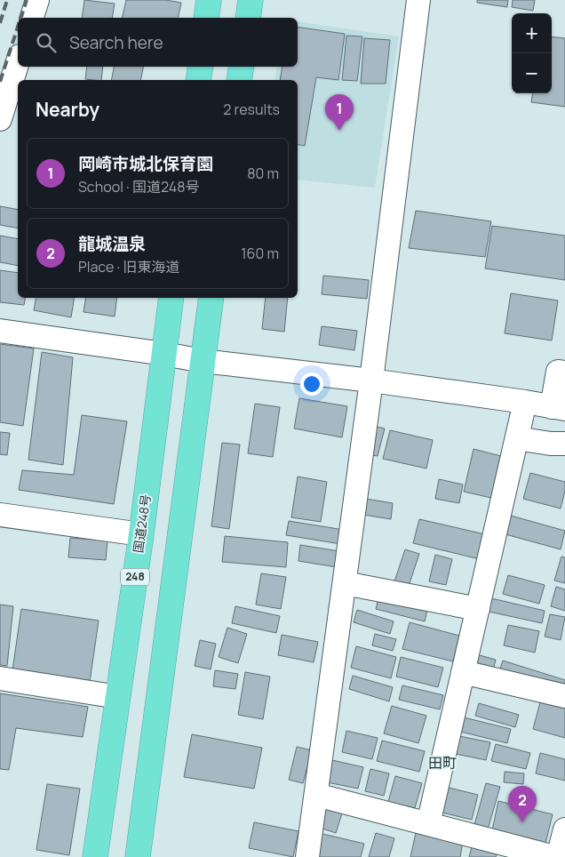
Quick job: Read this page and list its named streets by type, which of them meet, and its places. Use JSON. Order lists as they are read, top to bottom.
{
  "streets": {
    "highway": ["国道248号", "248"]
  },
  "districts": ["田町"],
  "page": {
    "map_buttons": ["+", "−"],
    "search": "Search here",
    "heading": ["Nearby", "2 results"],
    "pins": ["1", "2"],
    "list": [
      {
        "mark": "1",
        "name": "岡崎市城北保育園",
        "note": "School · 国道248号",
        "value": "80 m"
      },
      {
        "mark": "2",
        "name": "龍城温泉",
        "note": "Place · 旧東海道",
        "value": "160 m"
      }
    ]
  }
}
